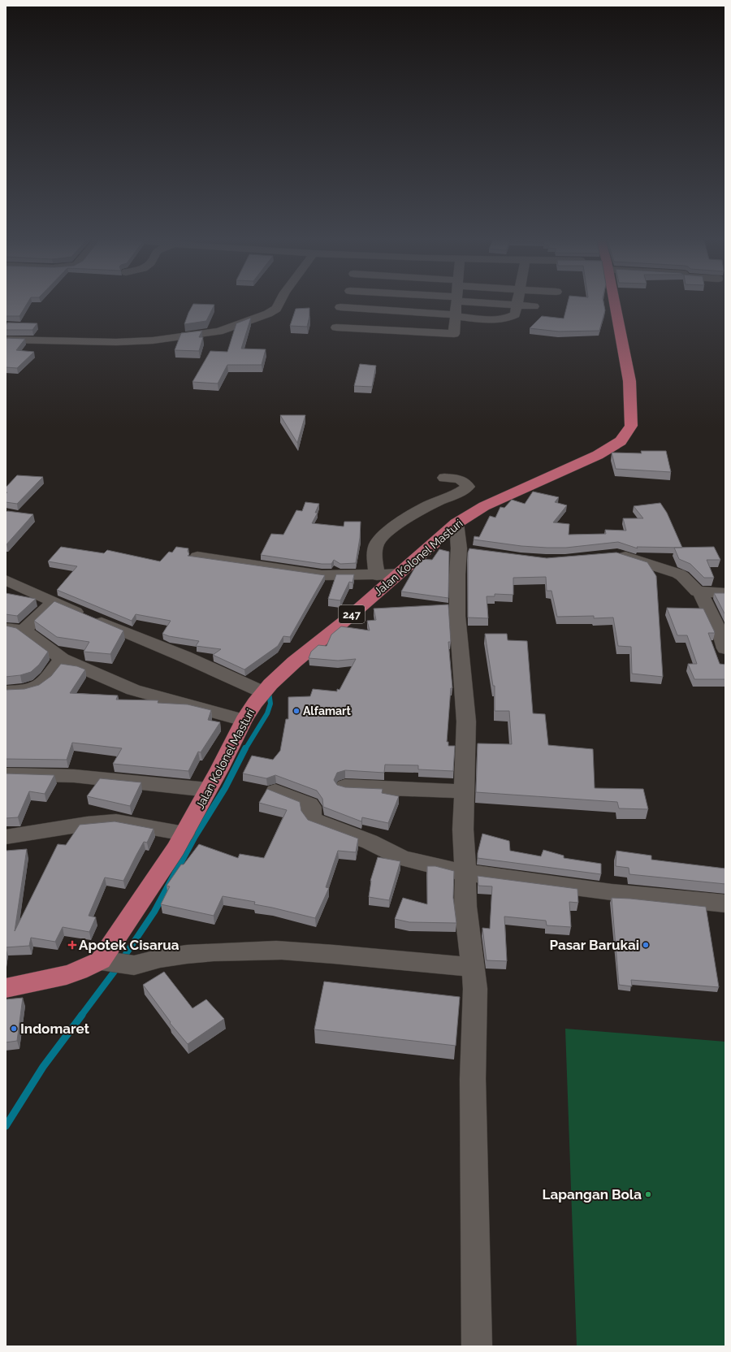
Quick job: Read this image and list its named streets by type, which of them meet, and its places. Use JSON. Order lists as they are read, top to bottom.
{
  "streets": {
    "main road": ["Jalan Kolonel Masturi", "247"]
  },
  "places": {
    "other": [
      "Alfamart",
      "Pasar Barukai",
      "Indomaret",
      "Lapangan Bola"
    ],
    "health": ["Apotek Cisarua"]
  }
}
